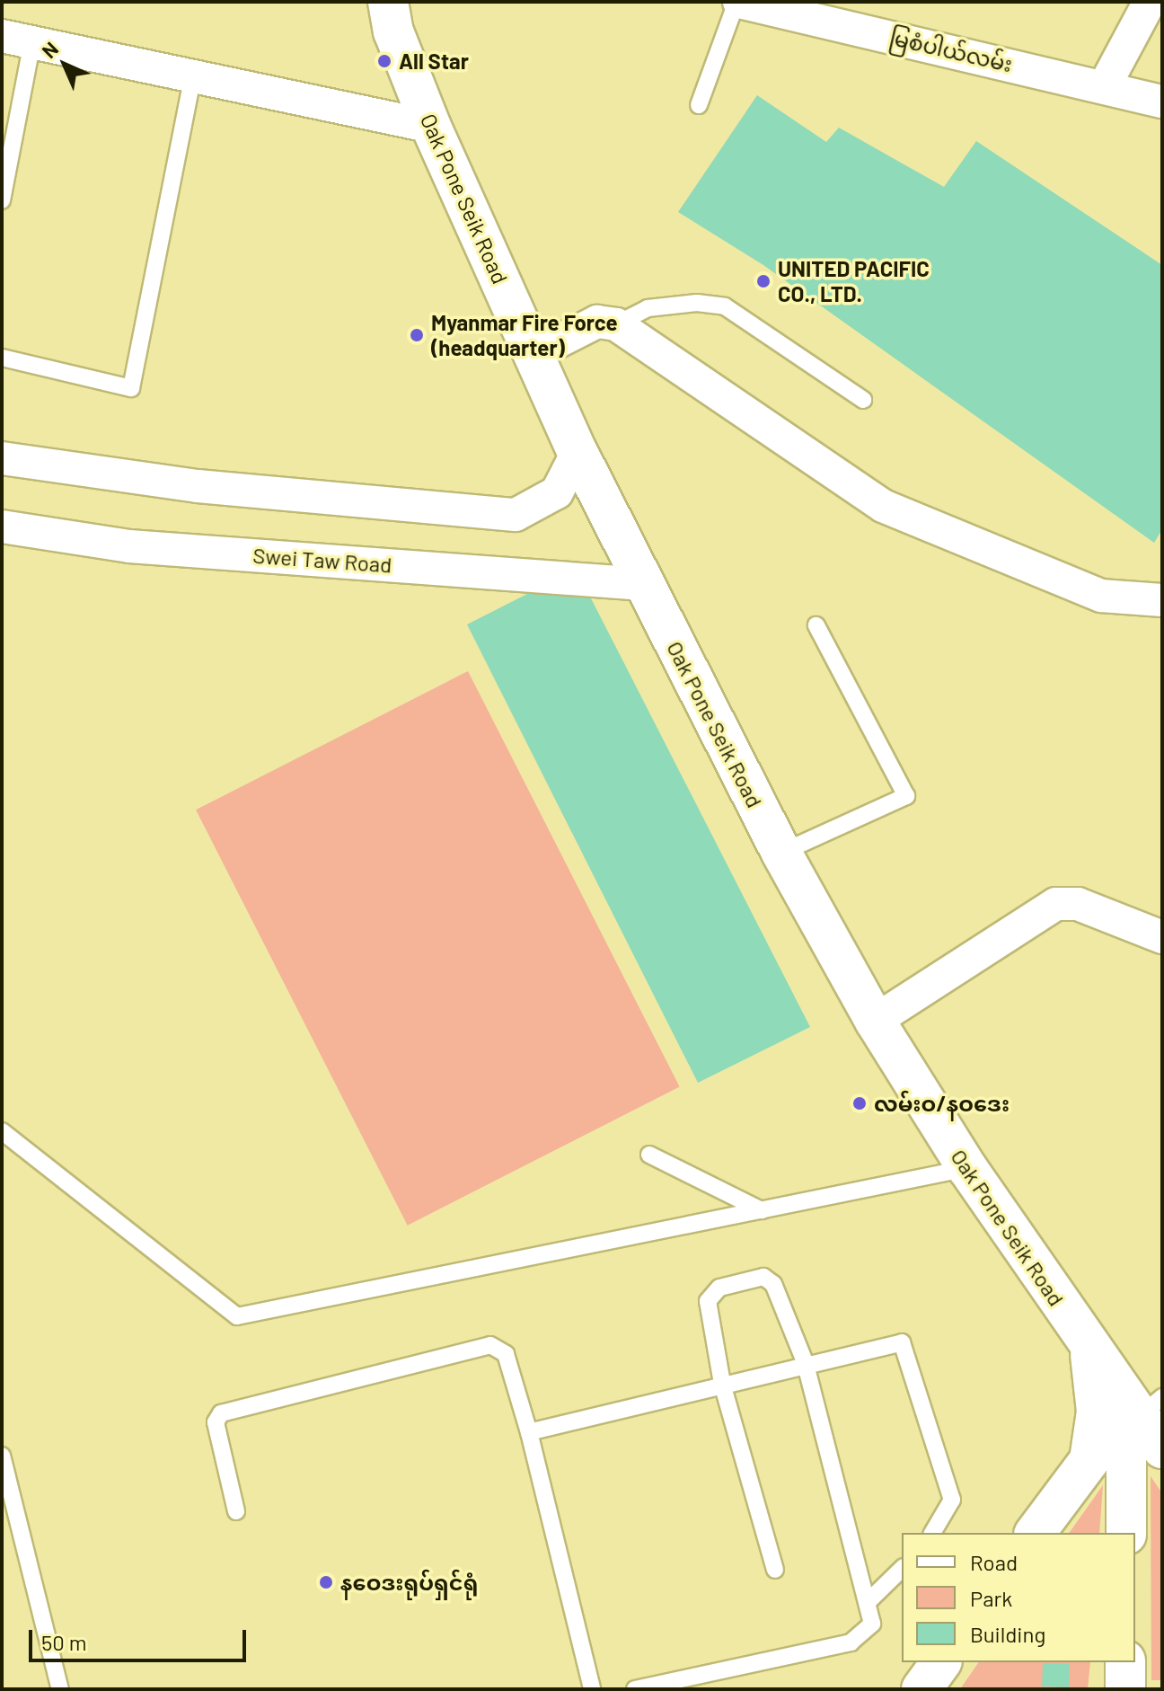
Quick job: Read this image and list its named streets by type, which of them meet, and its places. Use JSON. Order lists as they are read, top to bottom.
{
  "streets": {
    "main road": ["Oak Pone Seik Road"],
    "street": ["မြစံပါယ်လမ်း", "Swei Taw Road"]
  },
  "crossings": [
    ["Oak Pone Seik Road", "Swei Taw Road"]
  ],
  "places": [
    "All Star",
    "UNITED PACIFIC CO., LTD.",
    "Myanmar Fire Force (headquarter)",
    "လမ်းဝ/နဝဒေး",
    "နဝေဒးရုပ်ရှင်ရုံ"
  ],
  "legend": ["Road", "Park", "Building"],
  "scale_bar": "50 m",
  "north": "top left"
}
